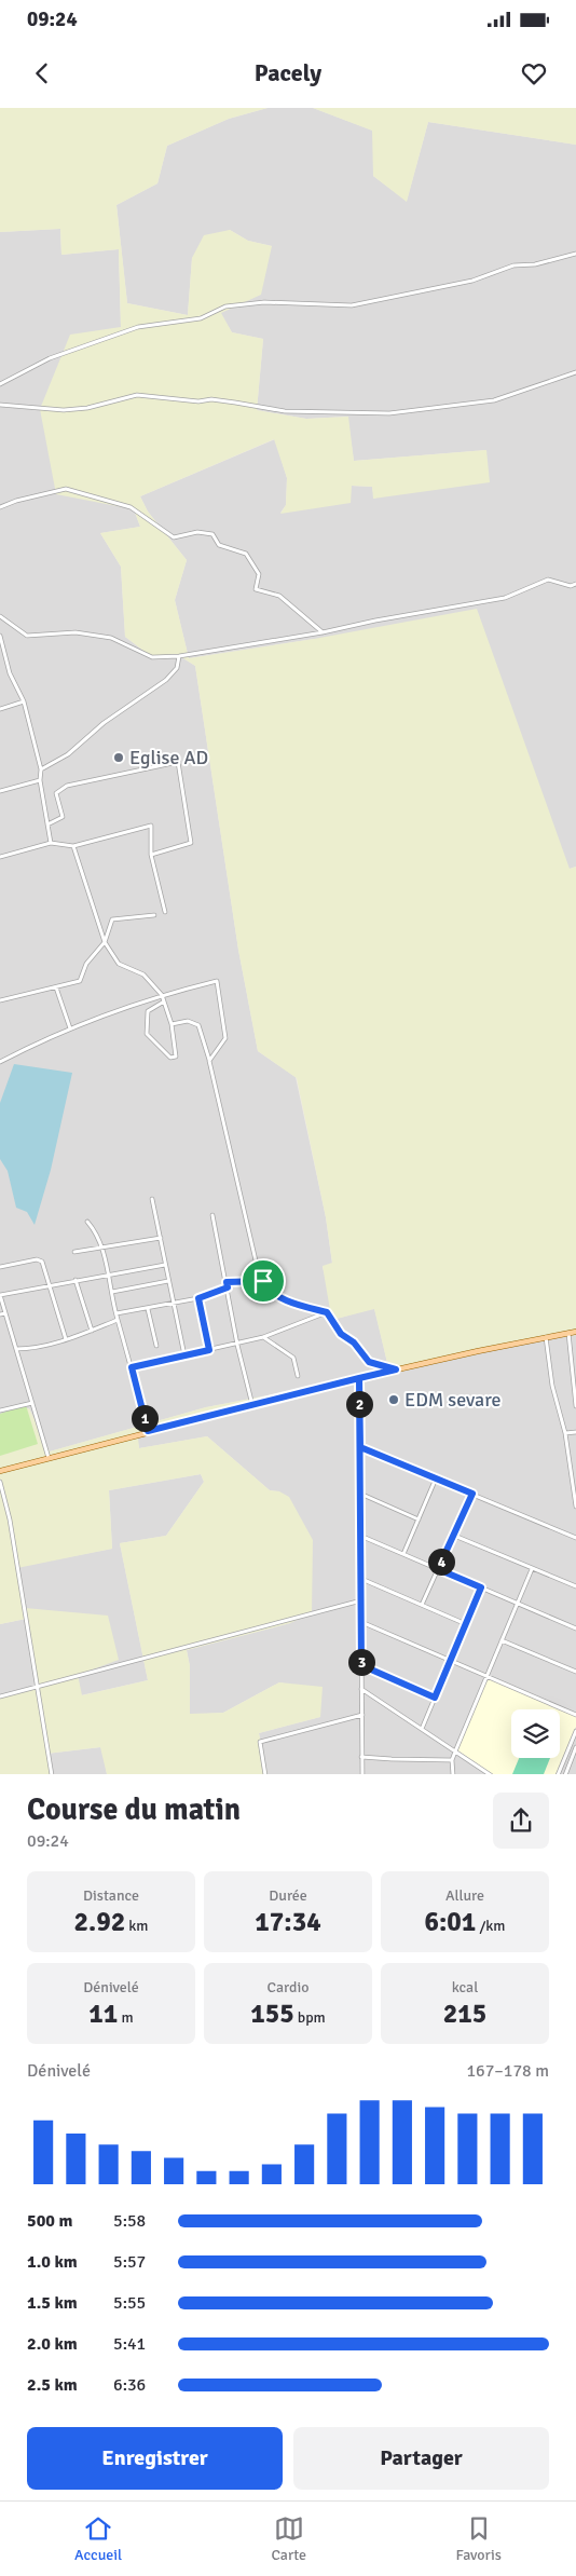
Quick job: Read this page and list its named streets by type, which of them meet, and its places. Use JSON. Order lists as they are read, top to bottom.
{
  "places": ["Eglise AD", "EDM sevare"],
  "page": {
    "status": "09:24",
    "header": "Pacely",
    "pins": [
      "2",
      "1",
      "4",
      "3"
    ],
    "heading": ["Course du matin", "09:24"],
    "stats": [
      ["Distance", "2.92 km"],
      ["Durée", "17:34"],
      ["Allure", "6:01 /km"],
      ["Dénivelé", "11 m"],
      ["Cardio", "155 bpm"],
      ["kcal", "215"]
    ],
    "chart": ["Dénivelé", "167–178 m"],
    "list": [
      {
        "name": "500 m",
        "note": "5:58"
      },
      {
        "name": "1.0 km",
        "note": "5:57"
      },
      {
        "name": "1.5 km",
        "note": "5:55"
      },
      {
        "name": "2.0 km",
        "note": "5:41"
      },
      {
        "name": "2.5 km",
        "note": "6:36"
      }
    ],
    "buttons": ["Enregistrer", "Partager"],
    "tabs": ["Accueil", "Carte", "Favoris"]
  }
}
